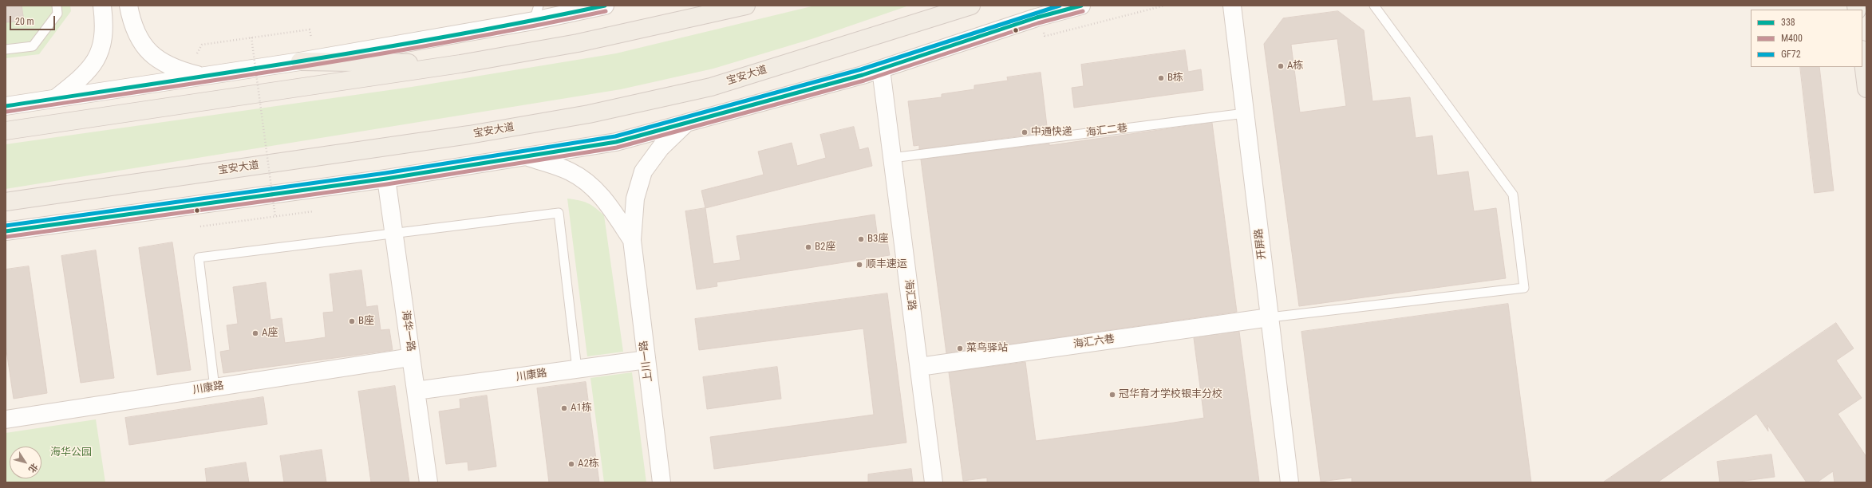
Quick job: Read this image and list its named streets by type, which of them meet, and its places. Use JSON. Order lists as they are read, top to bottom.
{
  "streets": {
    "main road": [
      "宝安大道",
      "开屏路",
      "海汇路",
      "海华一路",
      "海汇六巷",
      "上川一路",
      "川康路"
    ],
    "lane": ["海汇二巷"]
  },
  "crossings": [
    ["海汇二巷", "开屏路"],
    ["海汇二巷", "海汇路"],
    ["开屏路", "海汇六巷"],
    ["海汇路", "海汇六巷"],
    ["海华一路", "川康路"],
    ["上川一路", "川康路"]
  ],
  "parks": ["海华公园"],
  "places": [
    "A栋",
    "B栋",
    "中通快递",
    "B3座",
    "B2座",
    "顺丰速运",
    "B座",
    "A座",
    "菜鸟驿站",
    "冠华育才学校银丰分校",
    "A1栋",
    "A2栋"
  ],
  "lines": ["transit line 338", "transit line GF72", "transit line M400"],
  "legend": ["338", "M400", "GF72"],
  "scale_bar": "20 m",
  "north": "bottom right"
}
